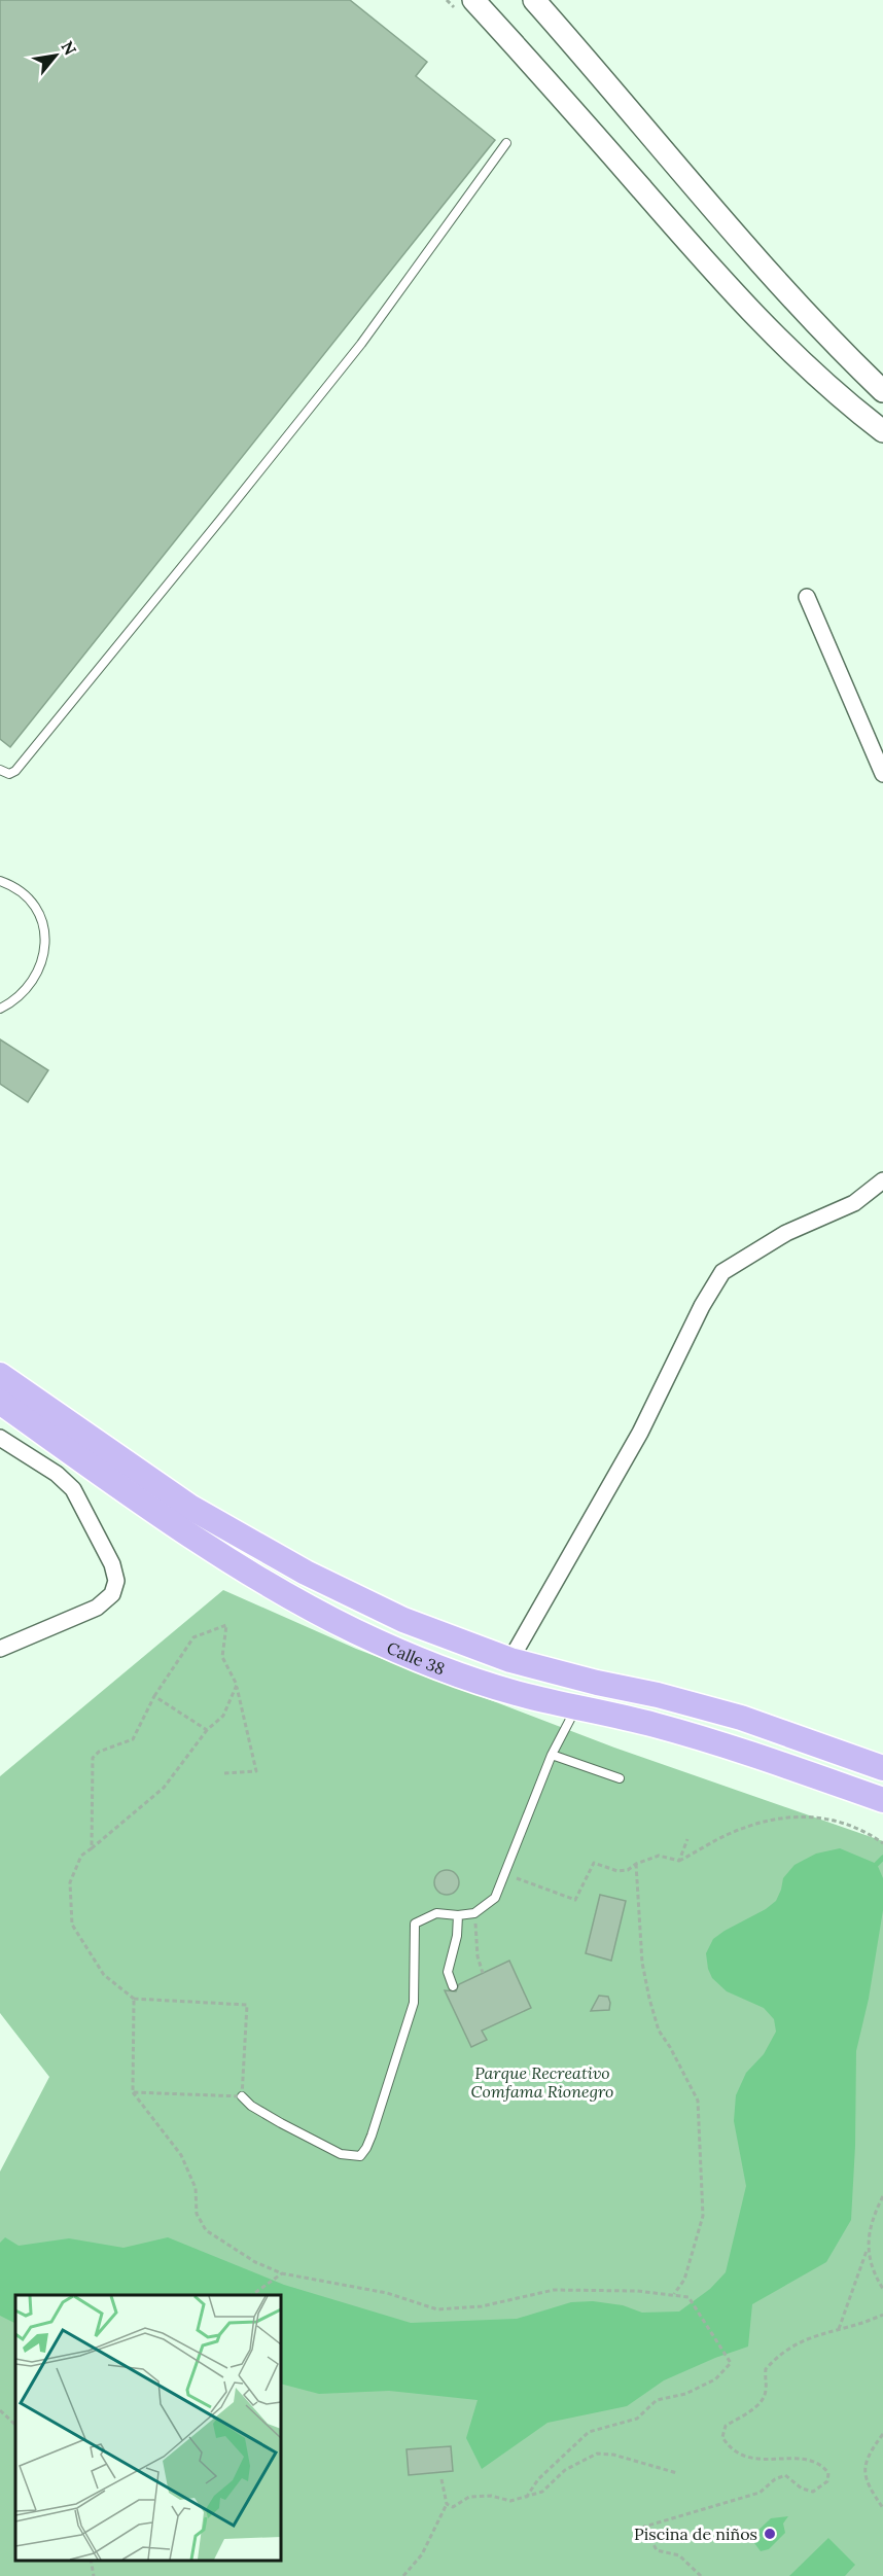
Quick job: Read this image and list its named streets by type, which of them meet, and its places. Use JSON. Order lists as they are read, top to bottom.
{
  "streets": {
    "main road": ["Calle 38"]
  },
  "parks": ["Parque Recreativo Comfama Rionegro"],
  "places": ["Piscina de niños"],
  "north": "top right"
}
